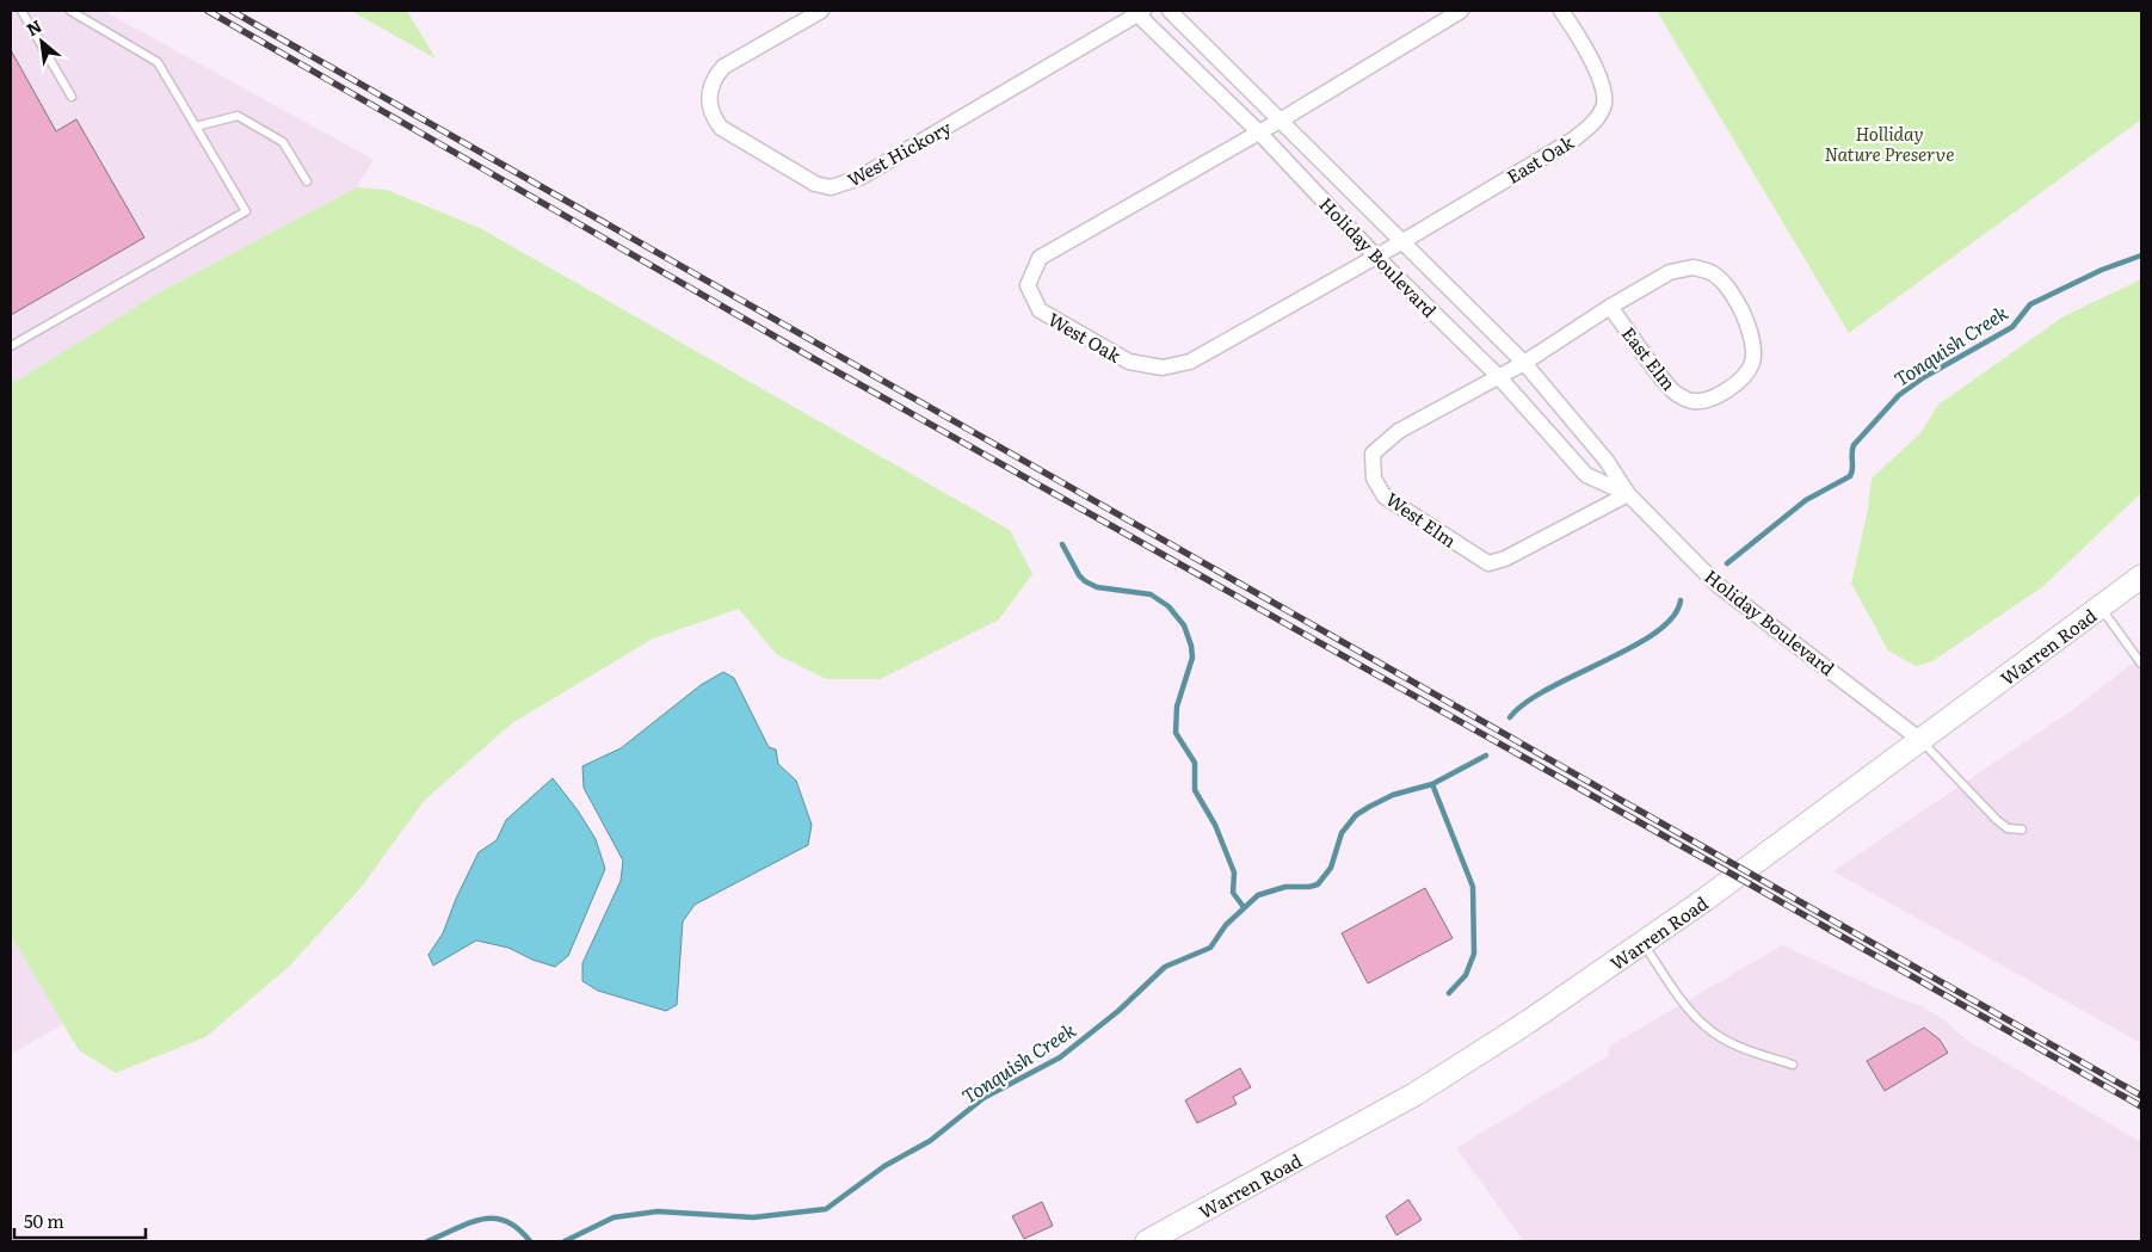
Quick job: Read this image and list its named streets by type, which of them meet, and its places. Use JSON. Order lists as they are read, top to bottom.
{
  "streets": {
    "main road": ["Warren Road"],
    "street": [
      "West Hickory",
      "East Oak",
      "Holiday Boulevard",
      "West Oak",
      "East Elm",
      "West Elm"
    ]
  },
  "crossings": [
    ["West Hickory", "Holiday Boulevard"],
    ["East Oak", "Holiday Boulevard"],
    ["East Oak", "West Oak"],
    ["Holiday Boulevard", "West Oak"],
    ["Holiday Boulevard", "East Elm"],
    ["Holiday Boulevard", "West Elm"],
    ["Holiday Boulevard", "Warren Road"],
    ["East Elm", "West Elm"]
  ],
  "water": ["Tonquish Creek"],
  "parks": ["Holliday Nature Preserve"],
  "scale_bar": "50 m",
  "north": "top left"
}
